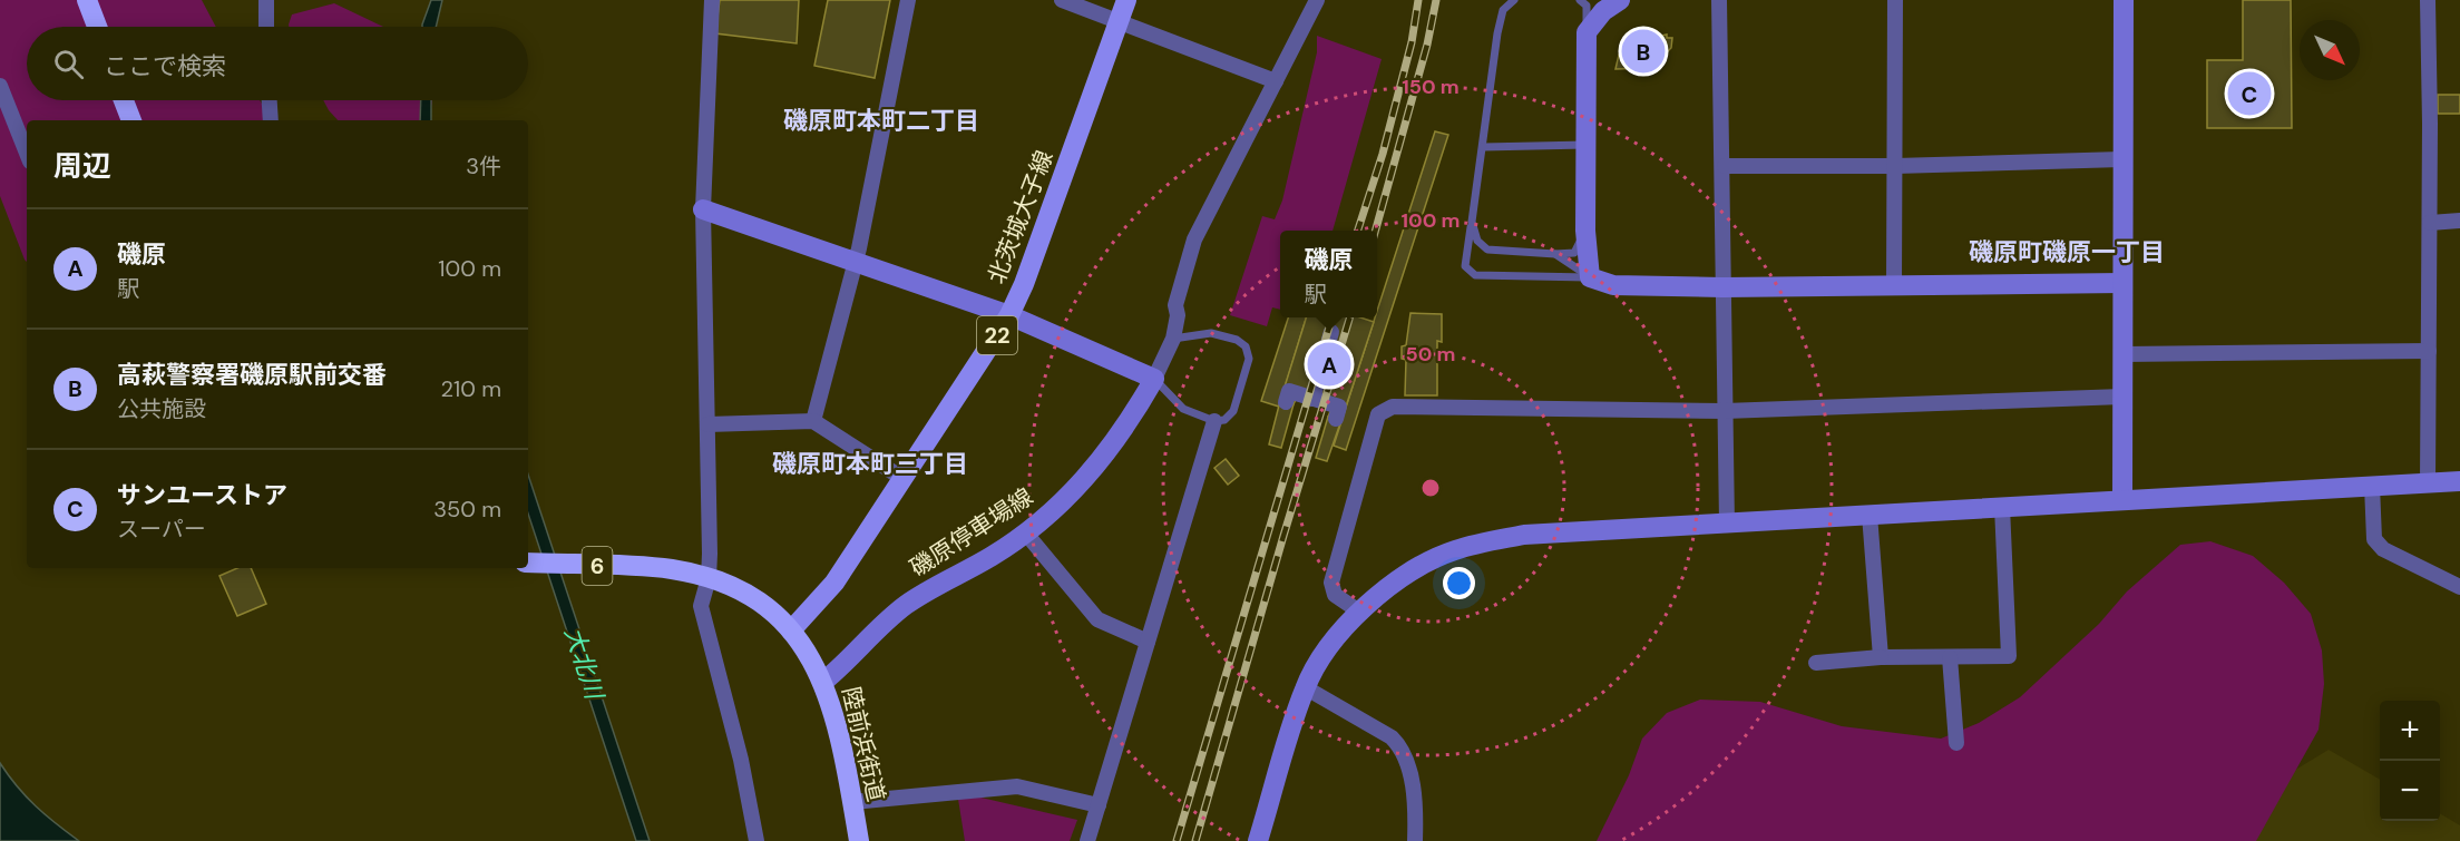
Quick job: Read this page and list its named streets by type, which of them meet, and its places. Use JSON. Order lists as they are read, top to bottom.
{
  "streets": {
    "highway": ["6", "陸前浜街道"],
    "main road": ["北茨城大子線", "22"],
    "street": ["磯原停車場線"]
  },
  "crossings": [
    ["北茨城大子線", "陸前浜街道"],
    ["磯原停車場線", "陸前浜街道"]
  ],
  "districts": ["磯原町本町二丁目", "磯原町磯原一丁目", "磯原町本町三丁目"],
  "water": ["大北川"],
  "north": "bottom right",
  "page": {
    "pins": ["B", "C", "A"],
    "search": "ここで検索",
    "heading": ["周辺", "3件"],
    "list": [
      {
        "mark": "A",
        "name": "磯原",
        "note": "駅",
        "value": "100 m"
      },
      {
        "mark": "B",
        "name": "高萩警察署磯原駅前交番",
        "note": "公共施設",
        "value": "210 m"
      },
      {
        "mark": "C",
        "name": "サンユーストア",
        "note": "スーパー",
        "value": "350 m"
      }
    ],
    "popup": ["磯原", "駅"],
    "map_buttons": ["+", "−"]
  },
  "rings": ["150 m", "100 m", "50 m"]
}
